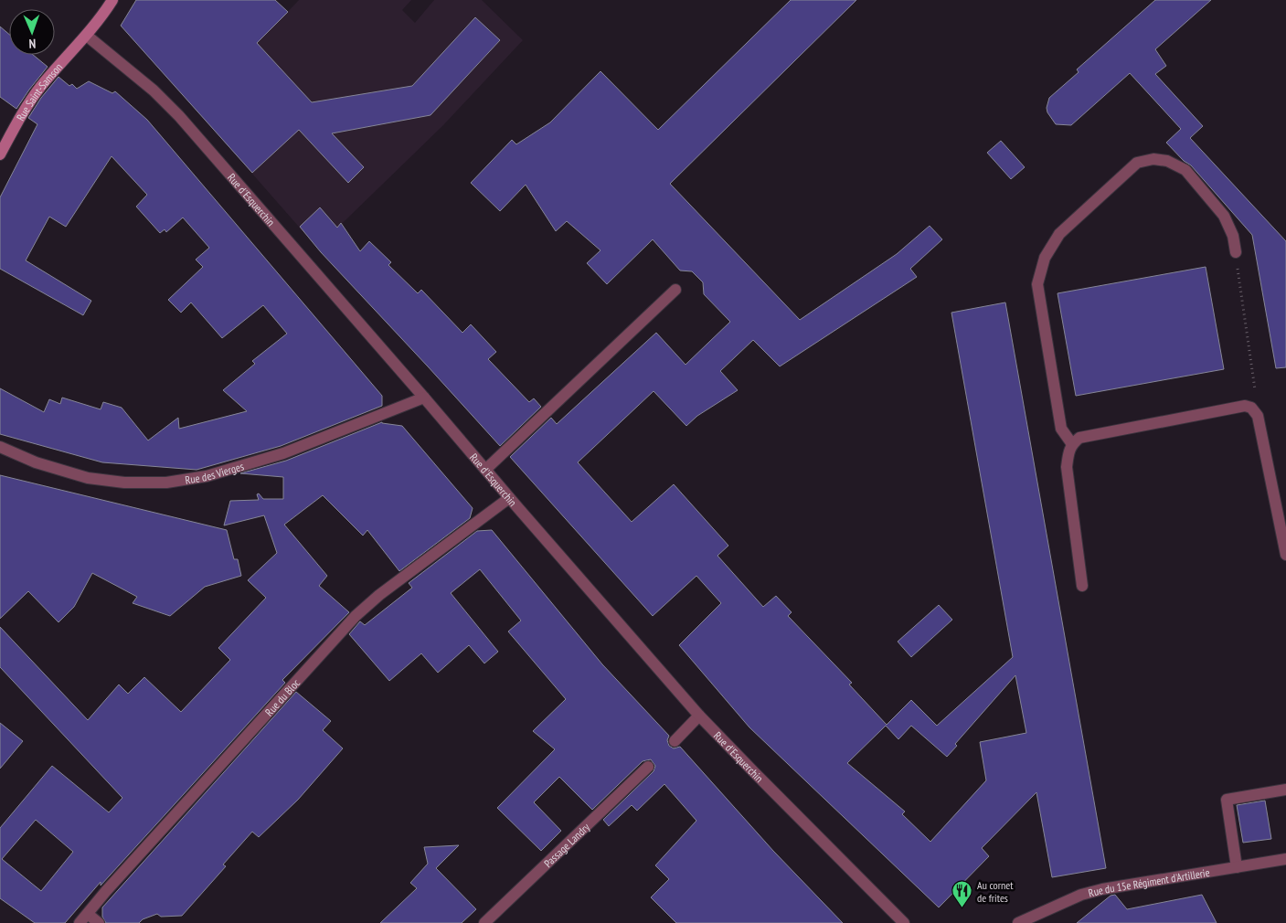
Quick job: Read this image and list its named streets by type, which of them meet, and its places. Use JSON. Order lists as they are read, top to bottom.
{
  "streets": {
    "street": [
      "Rue Saint-Samson",
      "Rue d'Esquerchin",
      "Rue des Vierges",
      "Rue du Bloc",
      "Passage Landry",
      "Rue du 15e Régiment d'Artillerie"
    ]
  },
  "crossings": [
    ["Rue Saint-Samson", "Rue d'Esquerchin"],
    ["Rue d'Esquerchin", "Rue des Vierges"],
    ["Rue d'Esquerchin", "Rue du Bloc"]
  ],
  "places": {
    "restaurant": ["Au cornet de frites"]
  },
  "north": "bottom"
}
